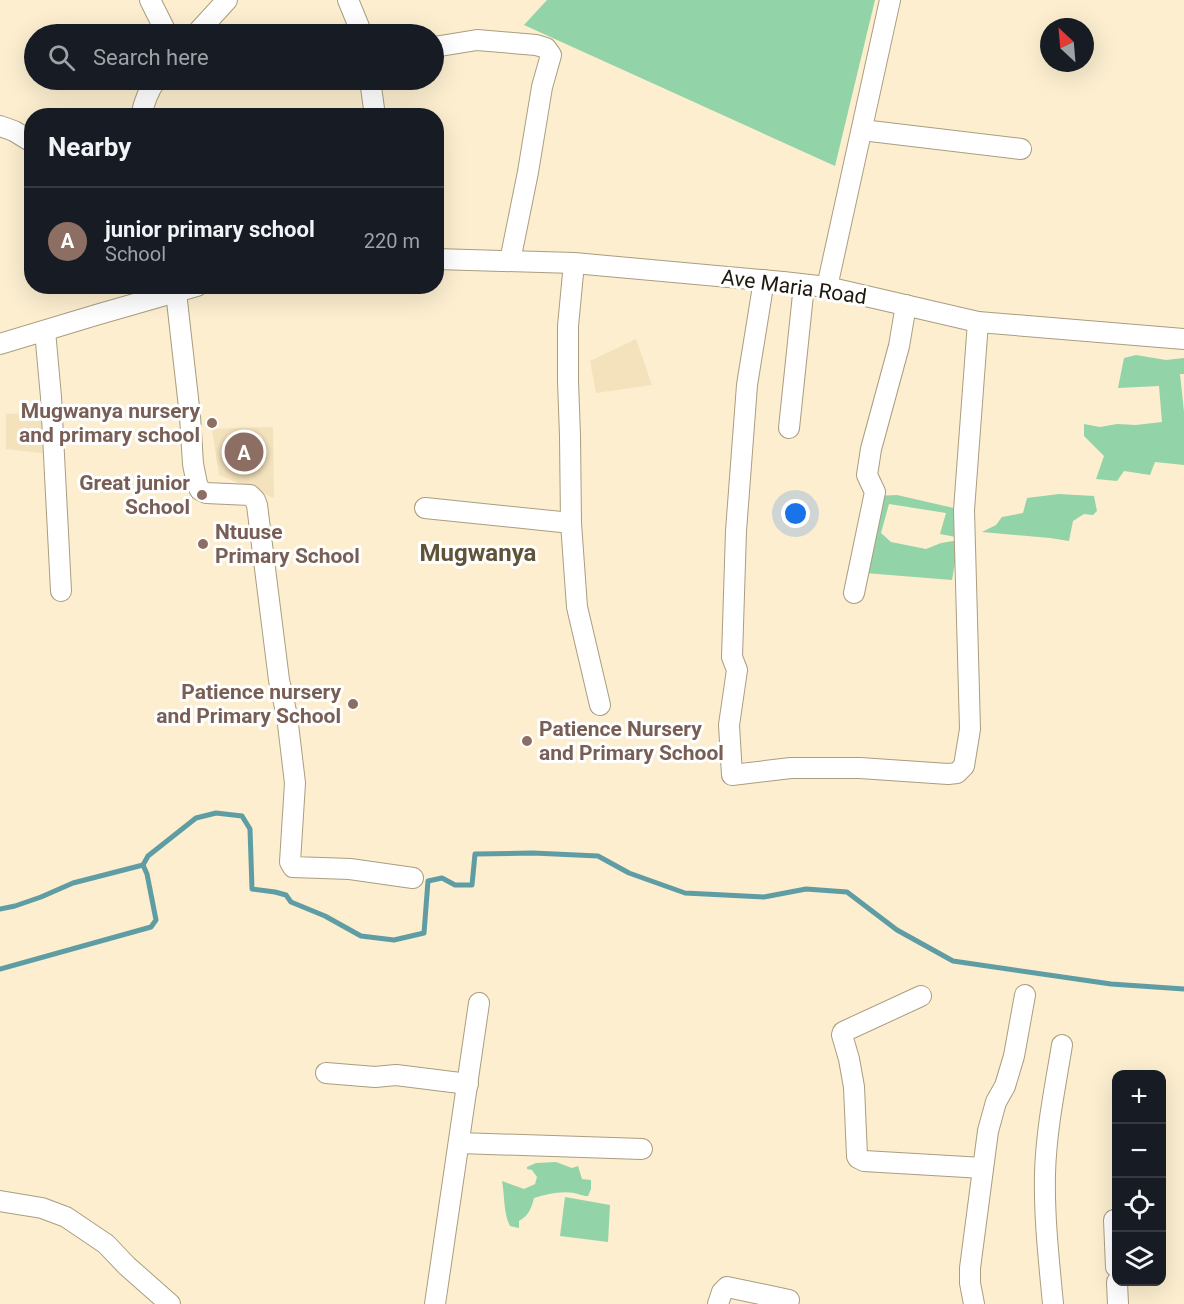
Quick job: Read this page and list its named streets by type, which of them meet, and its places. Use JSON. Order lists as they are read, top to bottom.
{
  "streets": {
    "street": ["Ave Maria Road"]
  },
  "districts": ["Mugwanya"],
  "places": [
    "Mugwanya nursery and primary school",
    "Great junior School",
    "Ntuuse Primary School",
    "Patience nursery and Primary School",
    "Patience Nursery and Primary School"
  ],
  "north": "top left",
  "page": {
    "search": "Search here",
    "heading": "Nearby",
    "list": [
      {
        "mark": "A",
        "name": "junior primary school",
        "note": "School",
        "value": "220 m"
      }
    ],
    "pins": "A",
    "map_buttons": ["+", "−"]
  }
}
